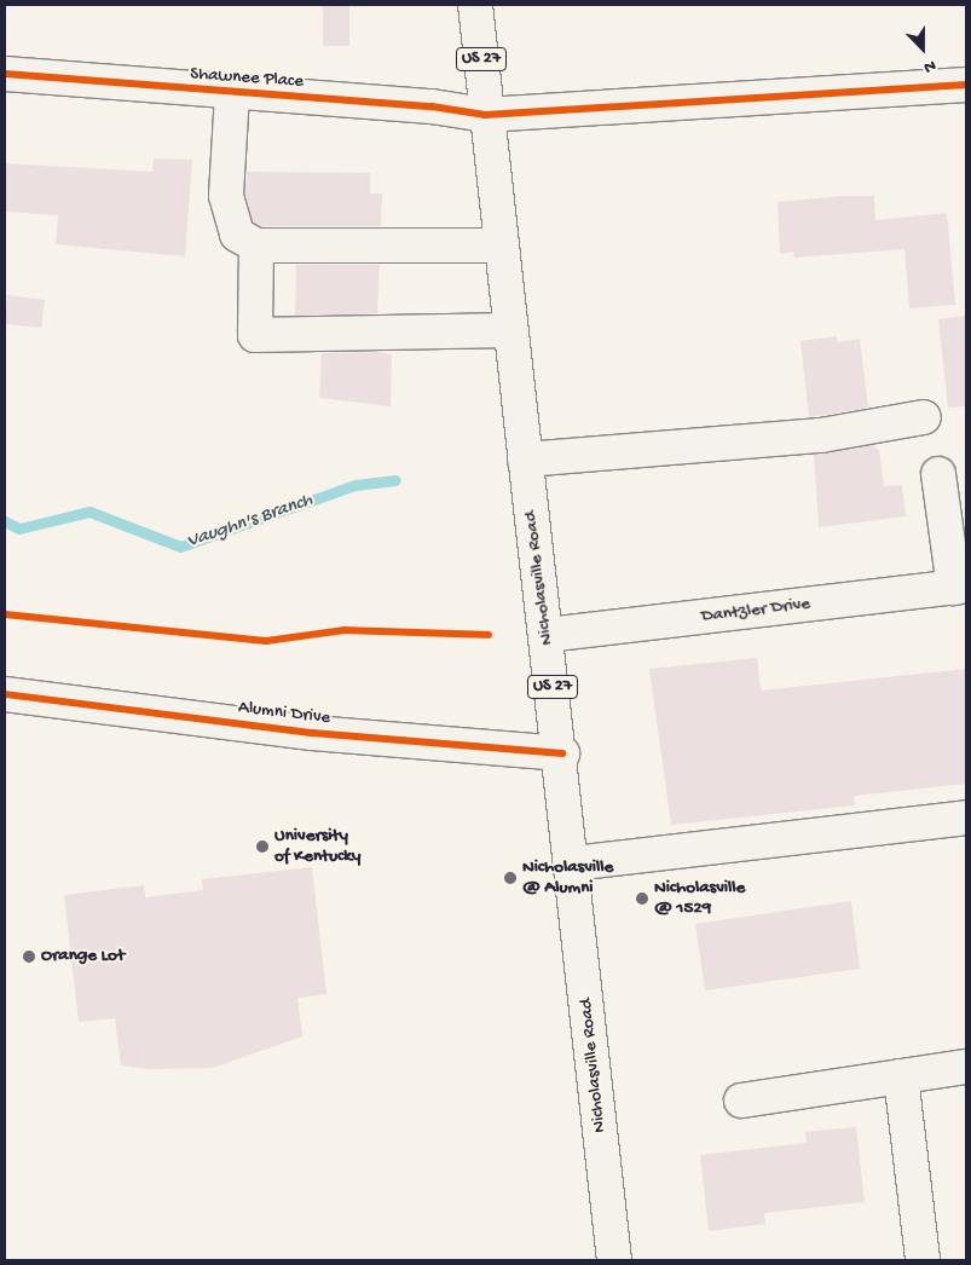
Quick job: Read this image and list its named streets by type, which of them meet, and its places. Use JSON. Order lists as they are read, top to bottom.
{
  "streets": {
    "main road": [
      "US 27",
      "Shawnee Place",
      "Nicholasville Road",
      "Dantzler Drive",
      "Alumni Drive"
    ]
  },
  "crossings": [
    ["Shawnee Place", "Nicholasville Road"],
    ["Nicholasville Road", "Dantzler Drive"],
    ["Nicholasville Road", "Alumni Drive"]
  ],
  "water": ["Vaughn's Branch"],
  "places": [
    "University of Kentucky",
    "Nicholasville @ Alumni",
    "Nicholasville @ 1529",
    "Orange Lot"
  ],
  "north": "bottom"
}
